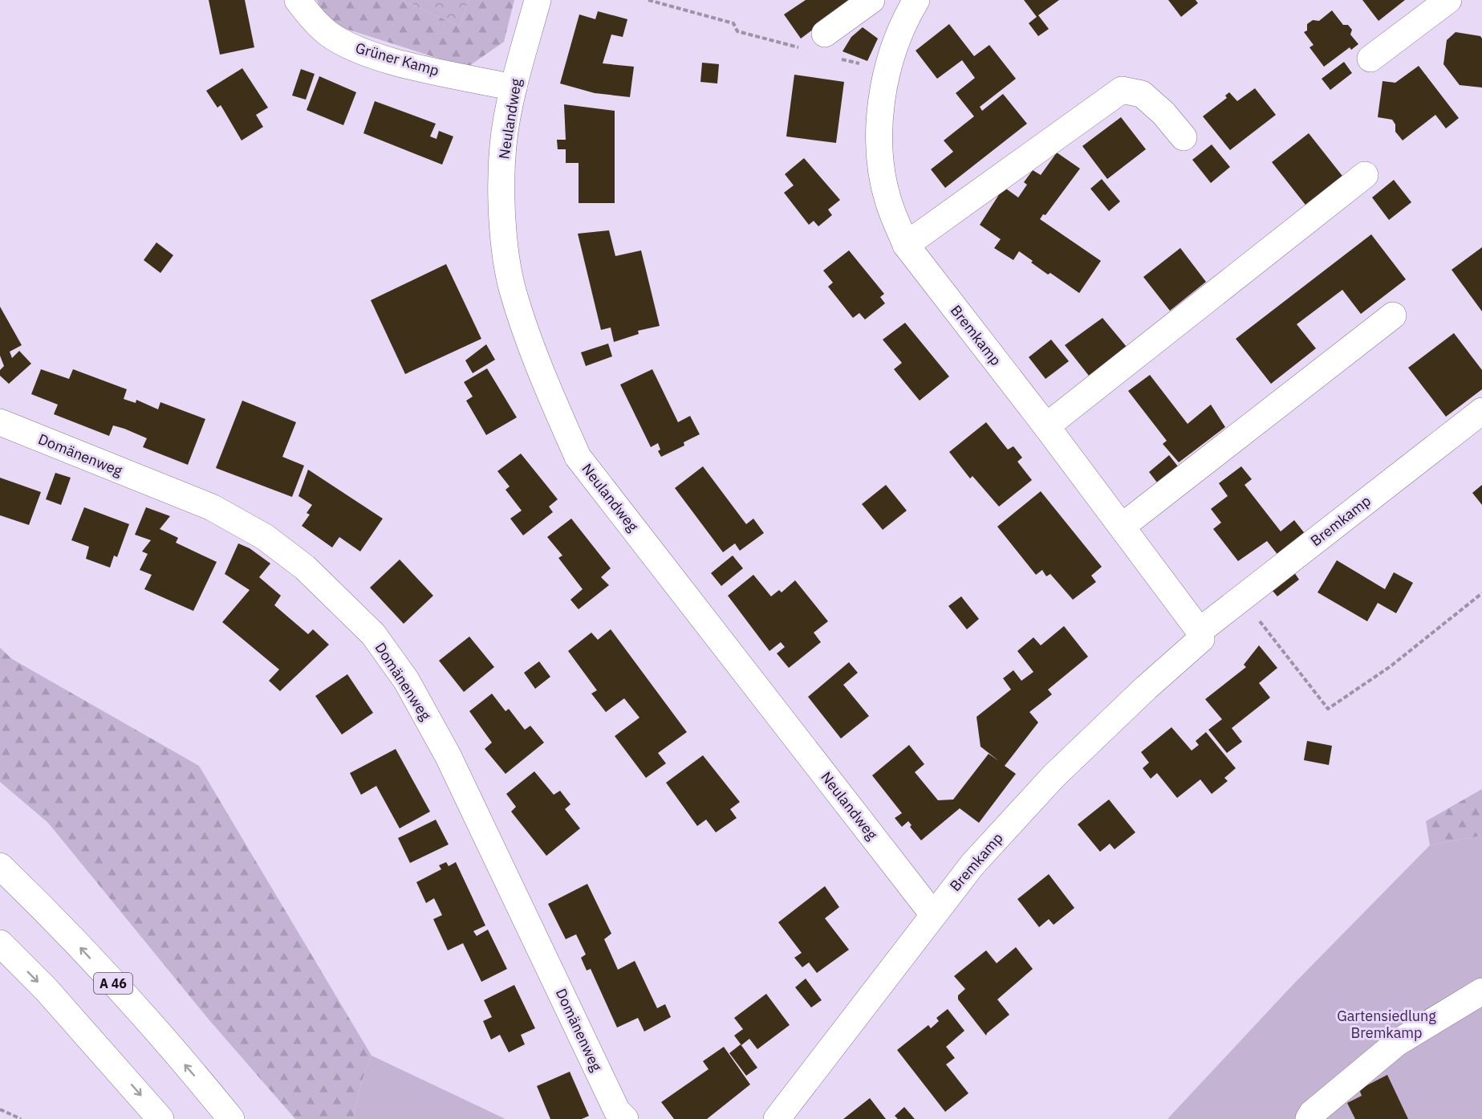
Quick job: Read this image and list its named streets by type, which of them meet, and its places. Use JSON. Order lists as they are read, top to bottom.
{
  "streets": {
    "main road": [
      "Grüner Kamp",
      "Neulandweg",
      "Bremkamp",
      "Domänenweg",
      "A 46"
    ]
  },
  "crossings": [
    ["Grüner Kamp", "Neulandweg"],
    ["Neulandweg", "Bremkamp"]
  ],
  "parks": ["Gartensiedlung Bremkamp"]
}
